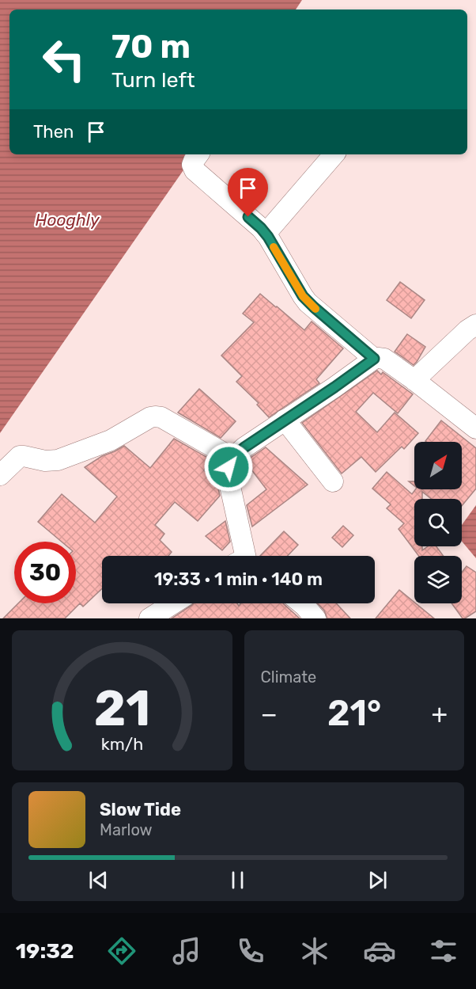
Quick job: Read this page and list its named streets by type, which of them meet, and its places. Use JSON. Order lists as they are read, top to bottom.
{
  "water": ["Hooghly"],
  "north": "top right",
  "page": {
    "turn": ["70 m", "Turn left"],
    "then": "Then",
    "limit": "30",
    "trip": "19:33 · 1 min · 140 m",
    "tile": "Climate",
    "heat": ["−", "21°", "+"],
    "song": ["Slow Tide", "Marlow"],
    "tabs": "19:32",
    "gauge": ["21", "km/h"]
  }
}
